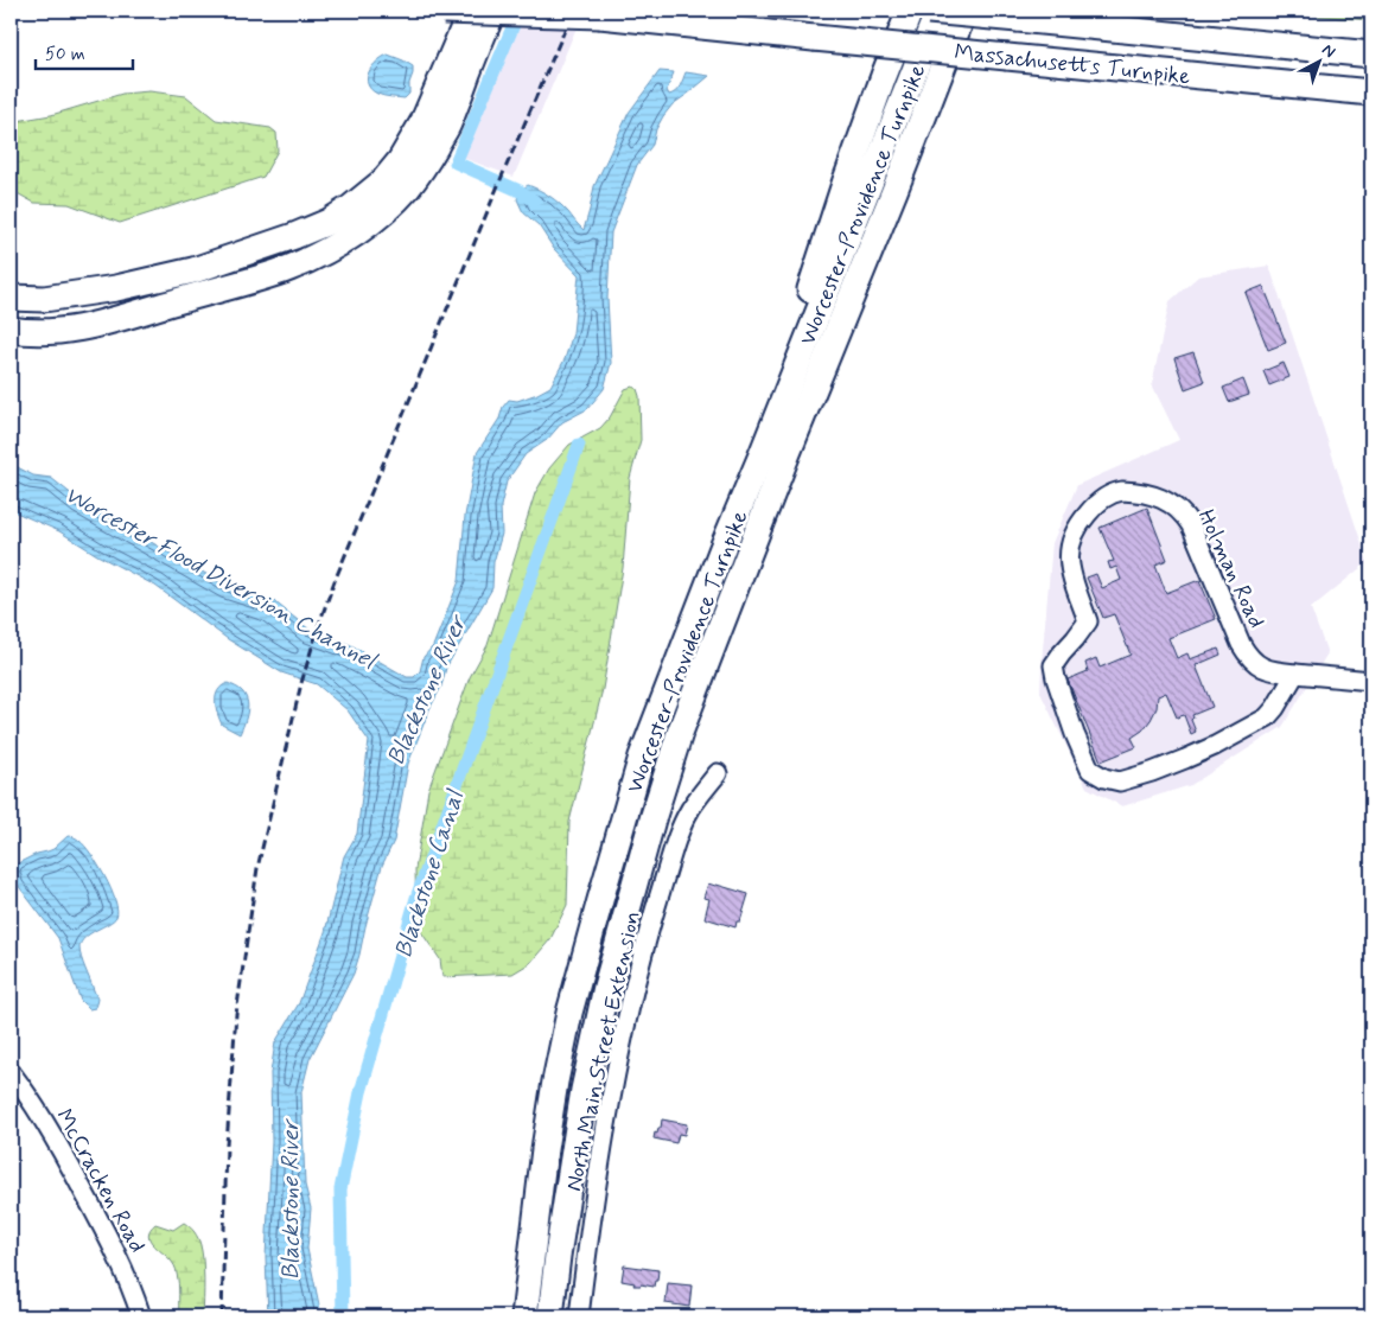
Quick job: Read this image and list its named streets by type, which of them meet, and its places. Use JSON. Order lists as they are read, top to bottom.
{
  "streets": {
    "highway": ["Massachusetts Turnpike", "Worcester-Providence Turnpike"],
    "street": ["Holman Road", "North Main Street Extension", "McCracken Road"]
  },
  "water": ["Worcester Flood Diversion Channel", "Blackstone River", "Blackstone Canal"],
  "scale_bar": "50 m",
  "north": "top right"
}
